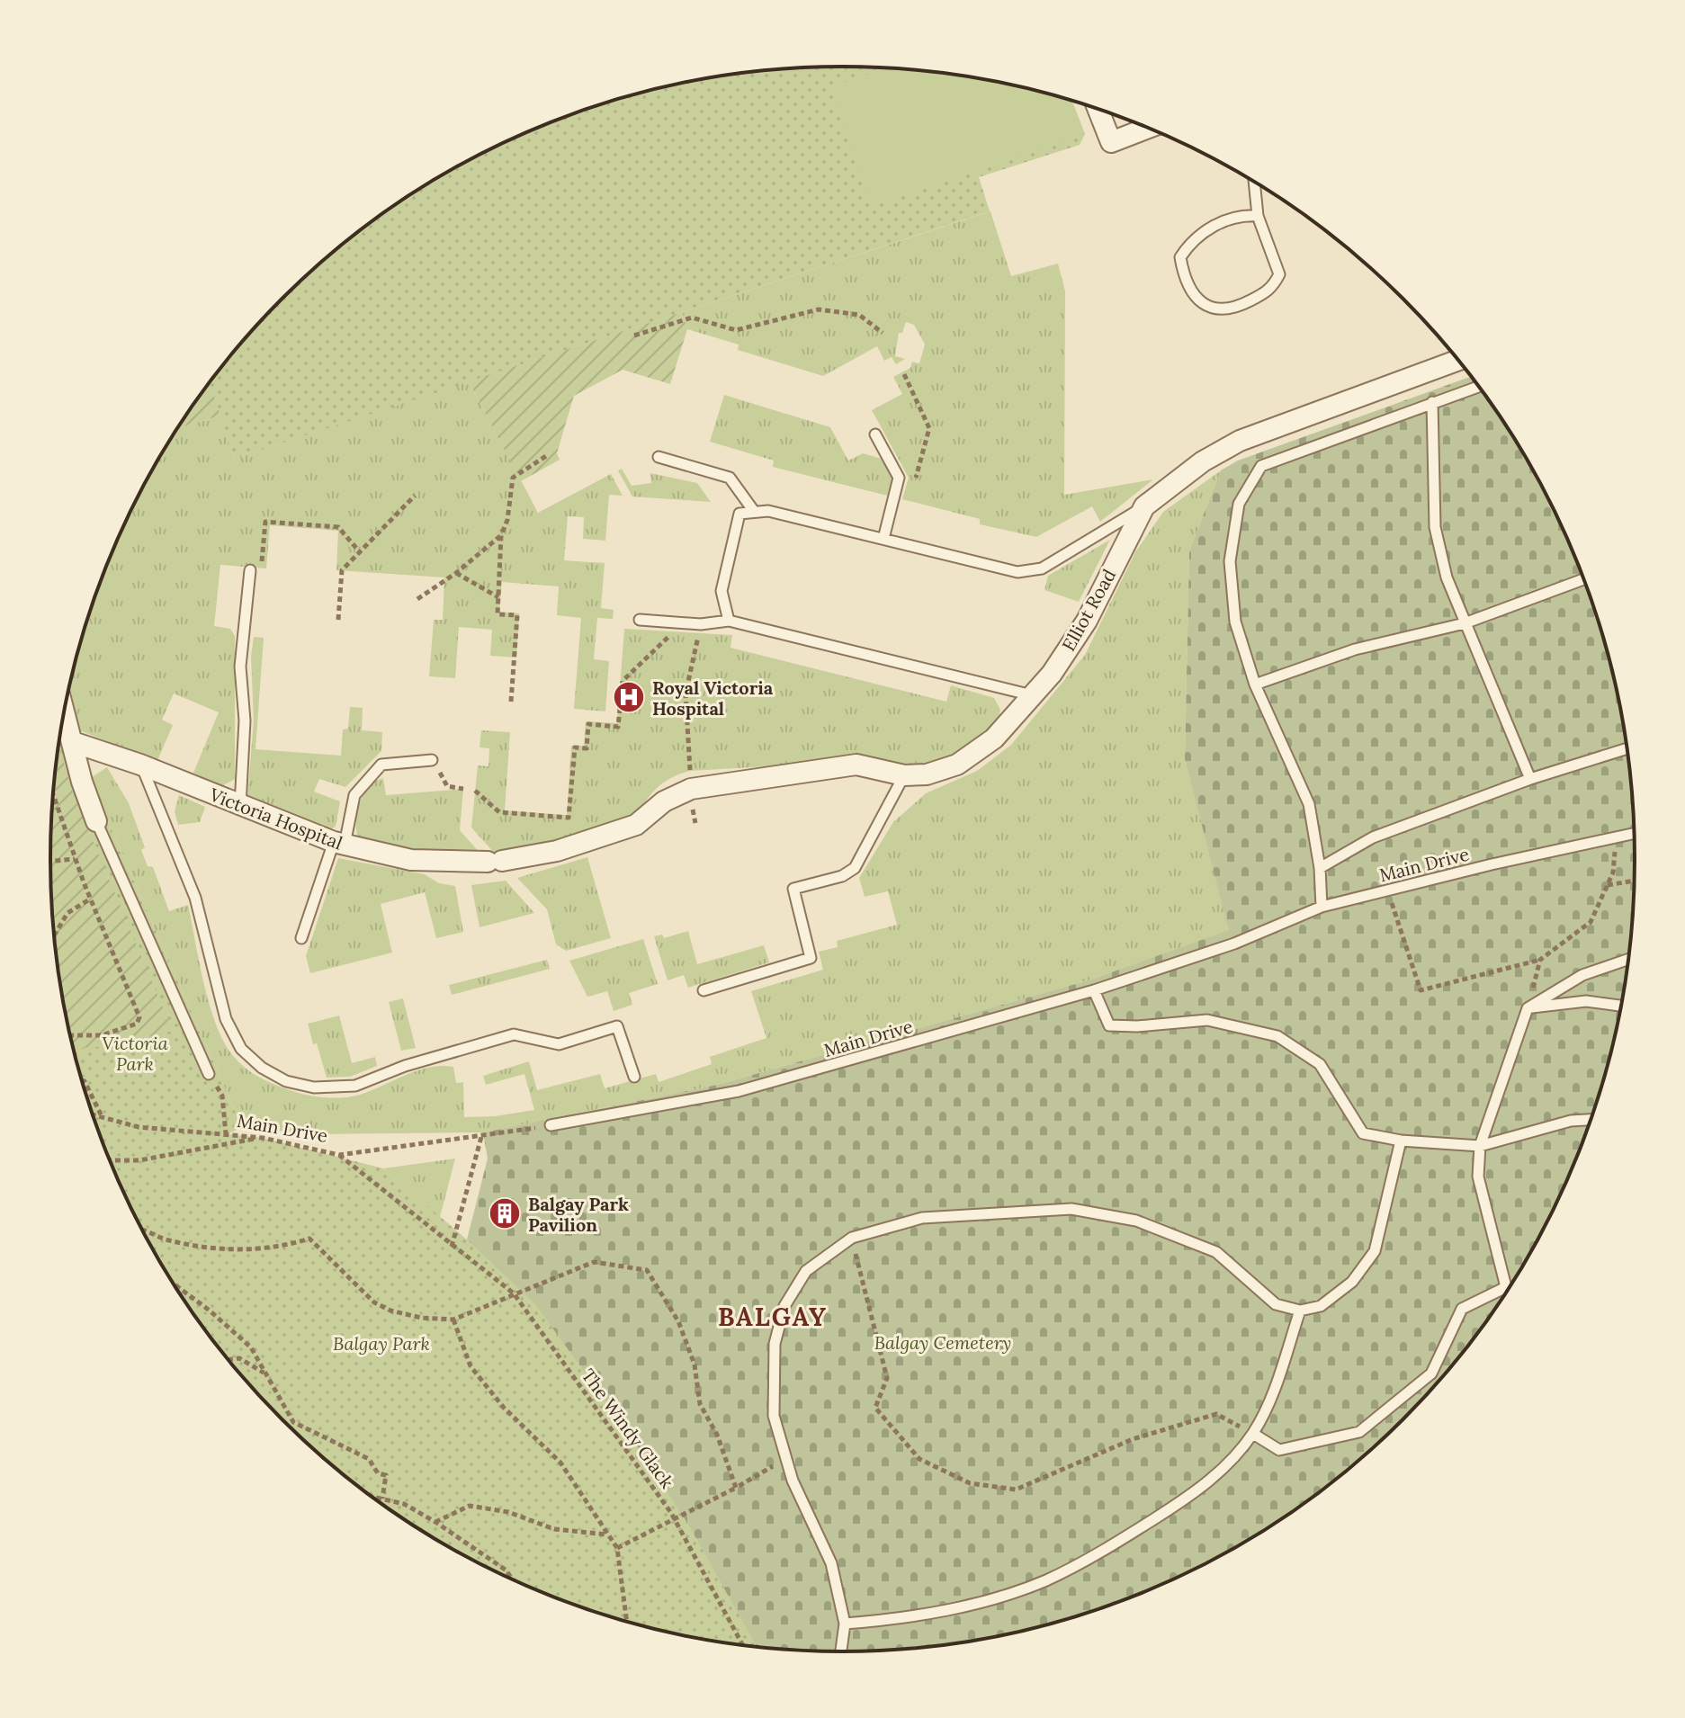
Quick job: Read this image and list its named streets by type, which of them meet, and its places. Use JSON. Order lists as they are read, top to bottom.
{
  "streets": {
    "street": ["Elliot Road", "Victoria Hospital"],
    "lane": ["Main Drive"],
    "path": ["The Windy Glack"]
  },
  "crossings": [
    ["Elliot Road", "Victoria Hospital"],
    ["Main Drive", "The Windy Glack"]
  ],
  "districts": ["BALGAY"],
  "parks": ["Victoria Park", "Balgay Cemetery", "Balgay Park"],
  "places": {
    "hospital": ["Royal Victoria Hospital"],
    "building": ["Balgay Park Pavilion"]
  }
}
